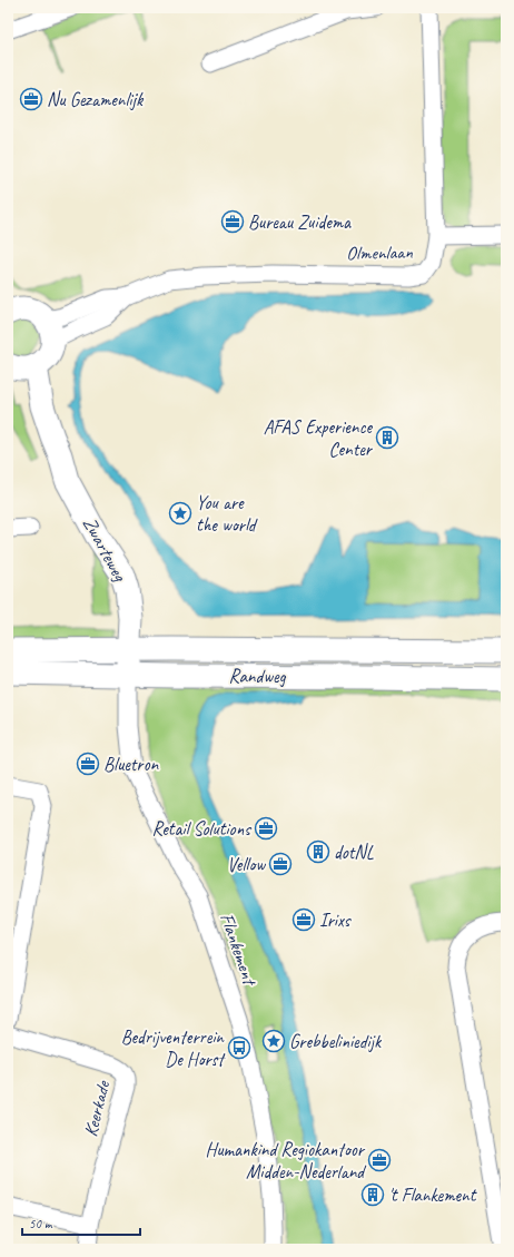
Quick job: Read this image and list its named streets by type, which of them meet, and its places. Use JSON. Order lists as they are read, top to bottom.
{
  "streets": {
    "main road": ["Zwarteweg", "Randweg"],
    "street": ["Olmenlaan", "Flankement", "Keerkade"]
  },
  "crossings": [
    ["Zwarteweg", "Randweg"],
    ["Zwarteweg", "Flankement"],
    ["Randweg", "Flankement"]
  ],
  "places": {
    "office": [
      "Nu Gezamenlijk",
      "Bureau Zuidema",
      "Bluetron",
      "Retail Solutions",
      "Vellow",
      "Irixs",
      "Humankind Regiokantoor Midden-Nederland"
    ],
    "building": ["AFAS Experience Center", "dotNL", "'t Flankement"],
    "place": ["You are the world", "Grebbeliniedijk"],
    "bus stop": ["Bedrijventerrein De Horst"]
  },
  "scale_bar": "50 m"
}
